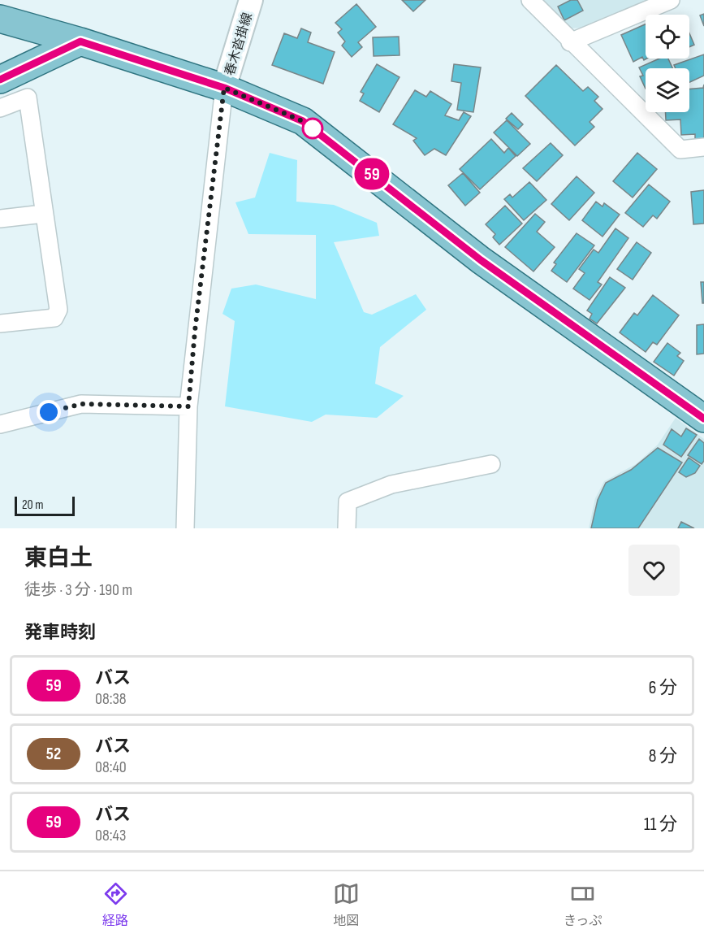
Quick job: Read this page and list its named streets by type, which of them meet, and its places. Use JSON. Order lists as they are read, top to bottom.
{
  "streets": {
    "main road": ["春木沓掛線"]
  },
  "lines": ["bus line 59"],
  "scale_bar": "20 m",
  "page": {
    "on_map": "59",
    "scale": "20 m",
    "heading": [
      ["東白土", "徒歩 · 3 分 · 190 m"],
      "発車時刻"
    ],
    "list": [
      {
        "mark": "59",
        "name": "バス",
        "note": "08:38",
        "value": "6 分"
      },
      {
        "mark": "52",
        "name": "バス",
        "note": "08:40",
        "value": "8 分"
      },
      {
        "mark": "59",
        "name": "バス",
        "note": "08:43",
        "value": "11 分"
      }
    ],
    "tabs": ["経路", "地図", "きっぷ"]
  }
}
